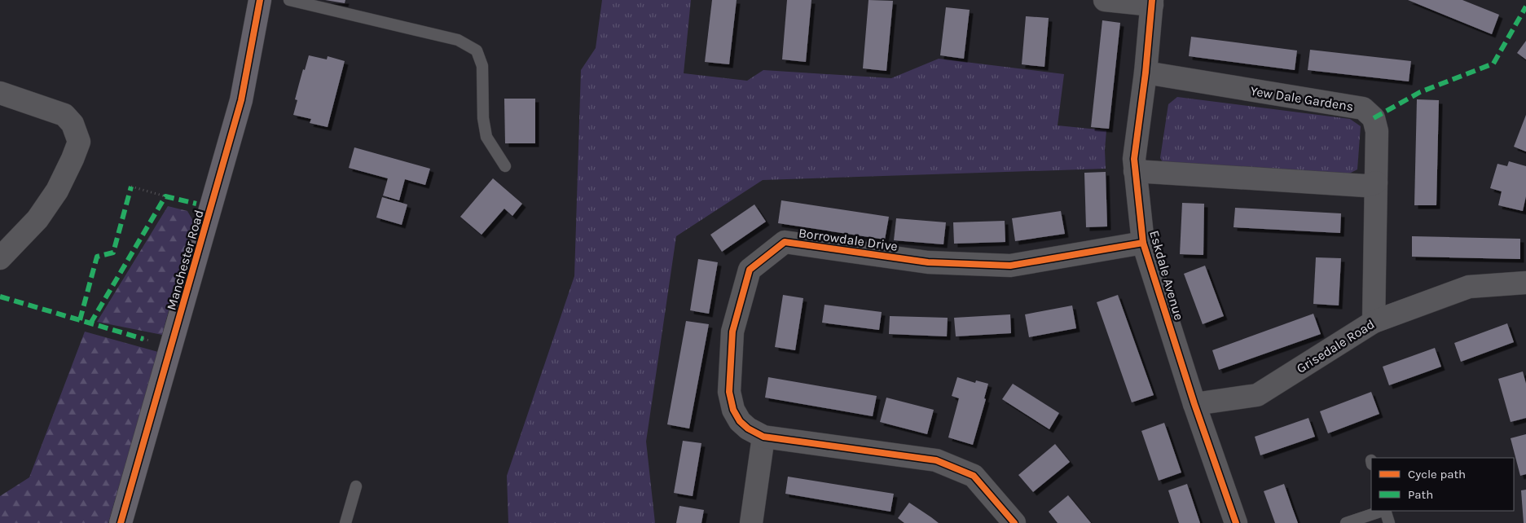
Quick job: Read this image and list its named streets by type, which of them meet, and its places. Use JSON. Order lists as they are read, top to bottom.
{
  "streets": {
    "main road": ["Manchester Road"],
    "street": [
      "Yew Dale Gardens",
      "Borrowdale Drive",
      "Eskdale Avenue",
      "Grisedale Road"
    ]
  },
  "crossings": [
    ["Yew Dale Gardens", "Eskdale Avenue"],
    ["Yew Dale Gardens", "Grisedale Road"],
    ["Borrowdale Drive", "Eskdale Avenue"],
    ["Eskdale Avenue", "Grisedale Road"]
  ],
  "legend": ["Cycle path", "Path"]
}
